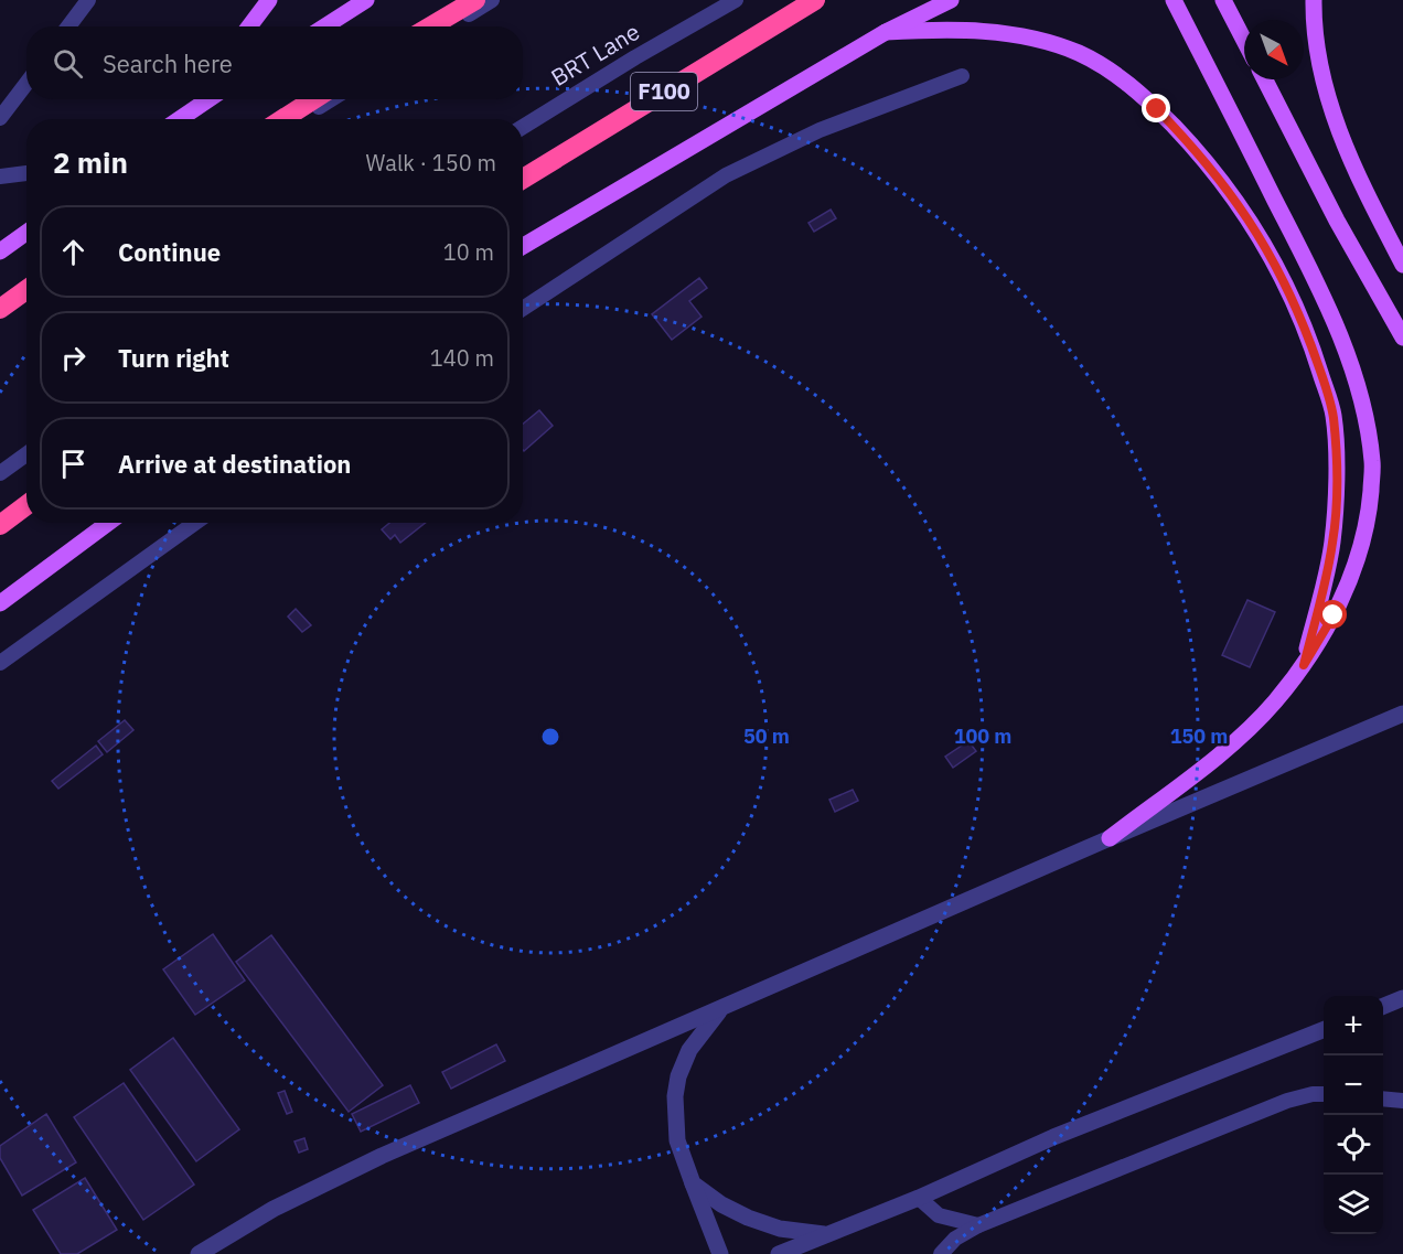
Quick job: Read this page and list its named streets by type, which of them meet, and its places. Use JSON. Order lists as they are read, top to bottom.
{
  "streets": {
    "highway": ["F100"],
    "lane": ["BRT Lane"]
  },
  "north": "bottom right",
  "page": {
    "search": "Search here",
    "heading": ["2 min", "Walk · 150 m"],
    "list": [
      ["Continue", "10 m"],
      ["Turn right", "140 m"],
      "Arrive at destination"
    ],
    "map_buttons": ["+", "−"]
  },
  "rings": ["50 m", "100 m", "150 m"]
}
